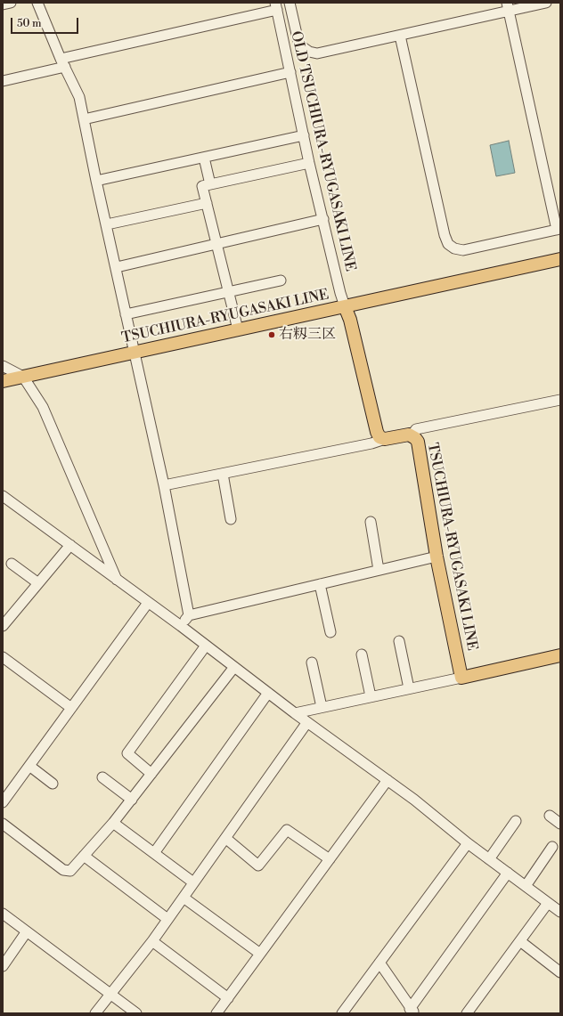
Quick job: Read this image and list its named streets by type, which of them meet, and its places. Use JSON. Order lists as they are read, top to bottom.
{
  "streets": {
    "main road": ["TSUCHIURA-RYUGASAKI LINE"],
    "street": ["OLD TSUCHIURA-RYUGASAKI LINE"]
  },
  "crossings": [
    ["OLD TSUCHIURA-RYUGASAKI LINE", "TSUCHIURA-RYUGASAKI LINE"]
  ],
  "places": ["右籾三区"],
  "scale_bar": "50 m"
}
